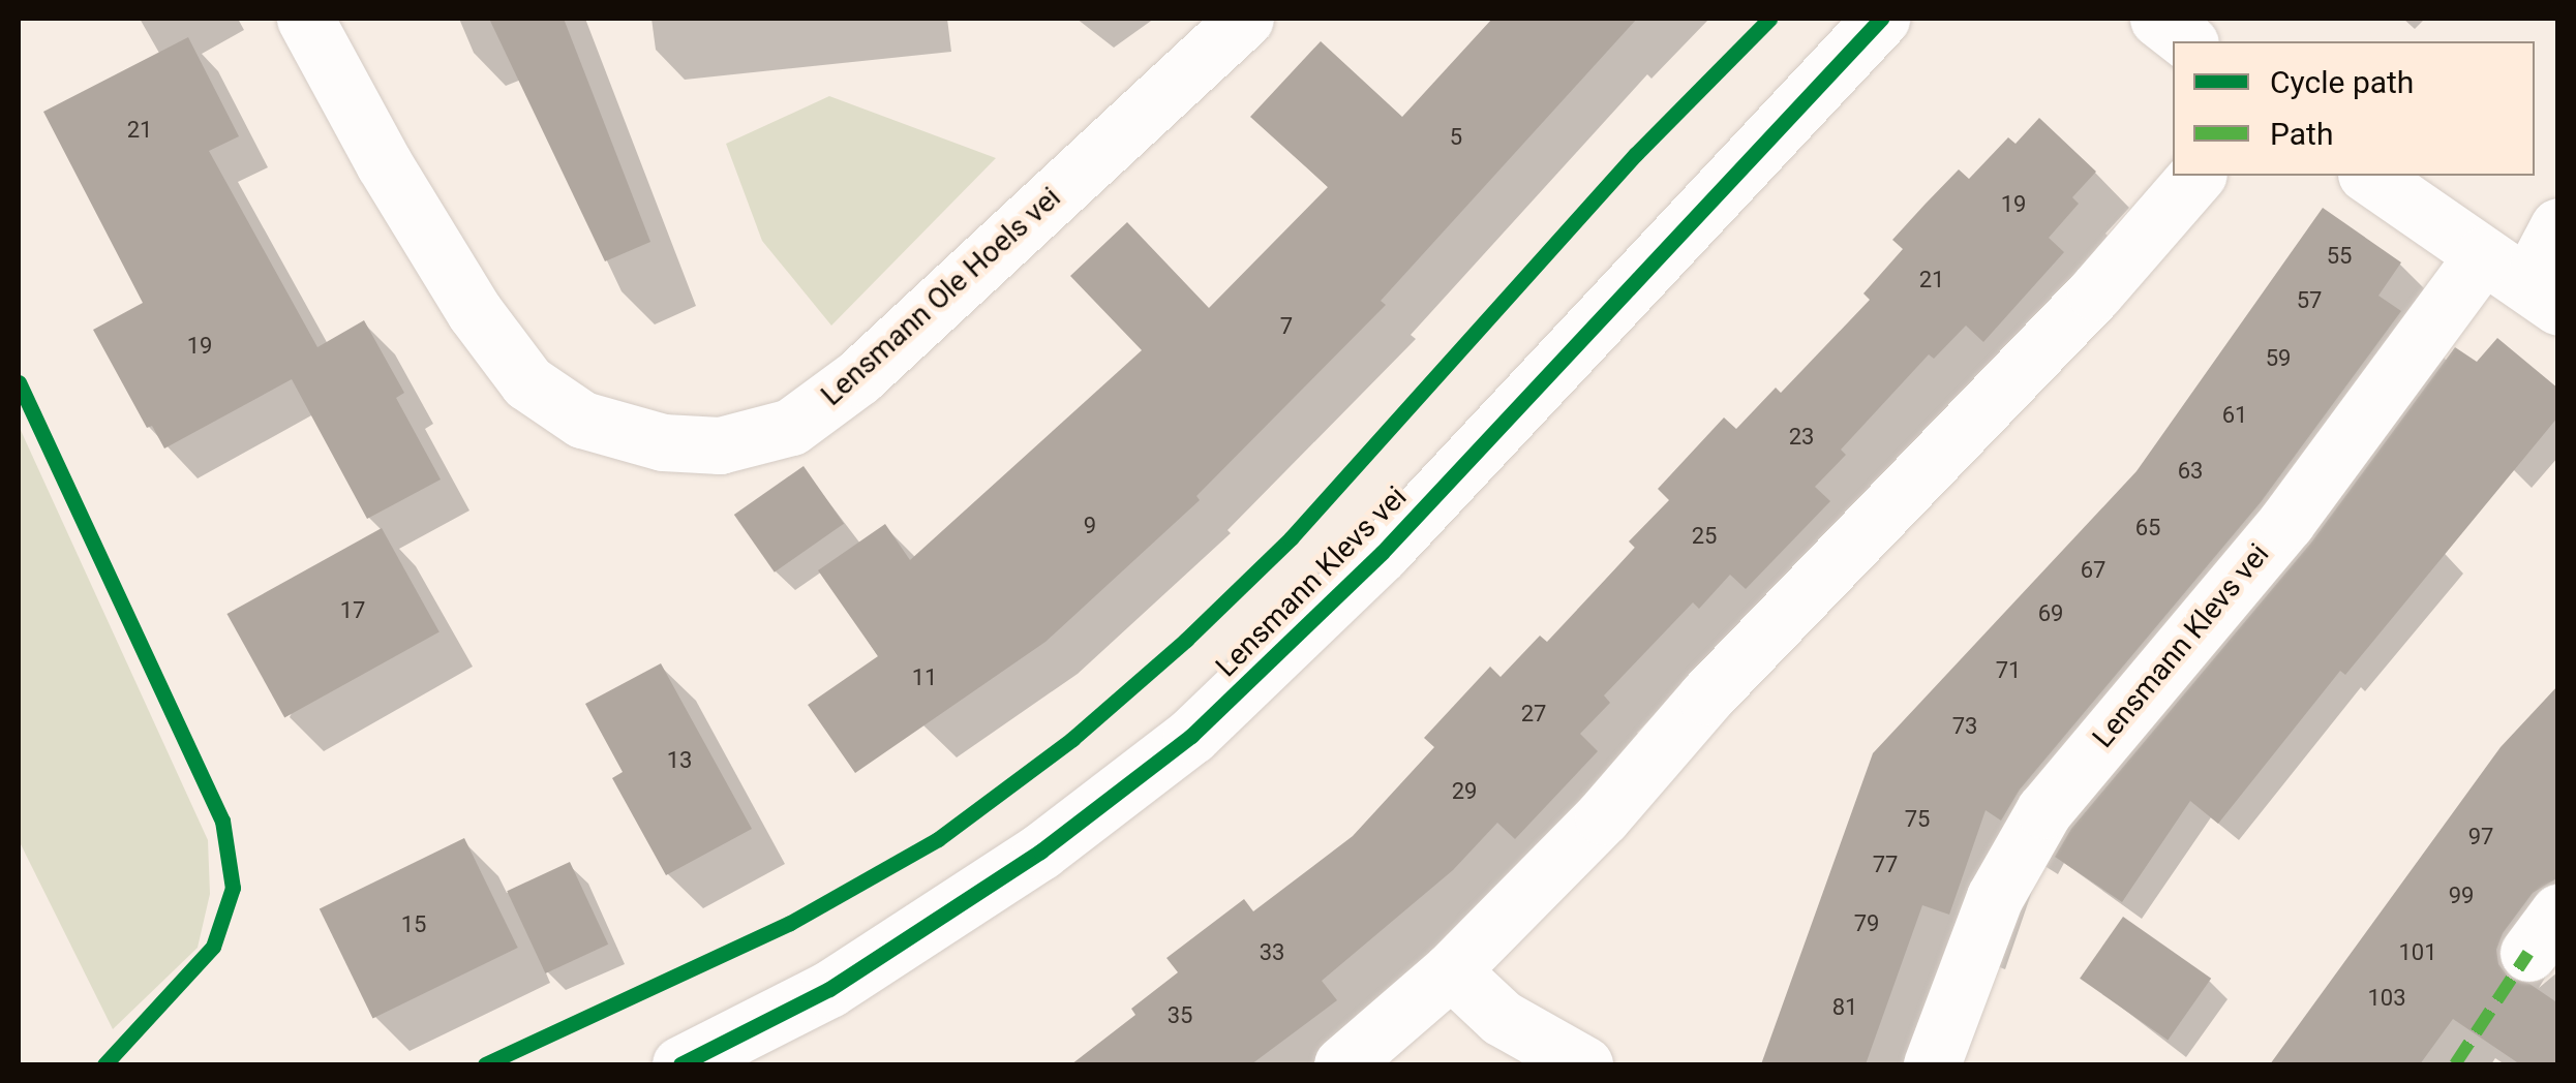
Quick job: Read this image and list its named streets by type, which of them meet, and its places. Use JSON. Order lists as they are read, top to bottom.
{
  "streets": {
    "street": ["Lensmann Ole Hoels vei", "Lensmann Klevs vei"]
  },
  "house_numbers": [
    "21",
    "5",
    "19",
    "55",
    "21",
    "57",
    "7",
    "19",
    "59",
    "61",
    "23",
    "63",
    "9",
    "65",
    "25",
    "67",
    "17",
    "69",
    "71",
    "11",
    "27",
    "73",
    "13",
    "29",
    "75",
    "97",
    "77",
    "99",
    "79",
    "15",
    "33",
    "101",
    "103",
    "81",
    "35"
  ],
  "legend": ["Cycle path", "Path"]
}
